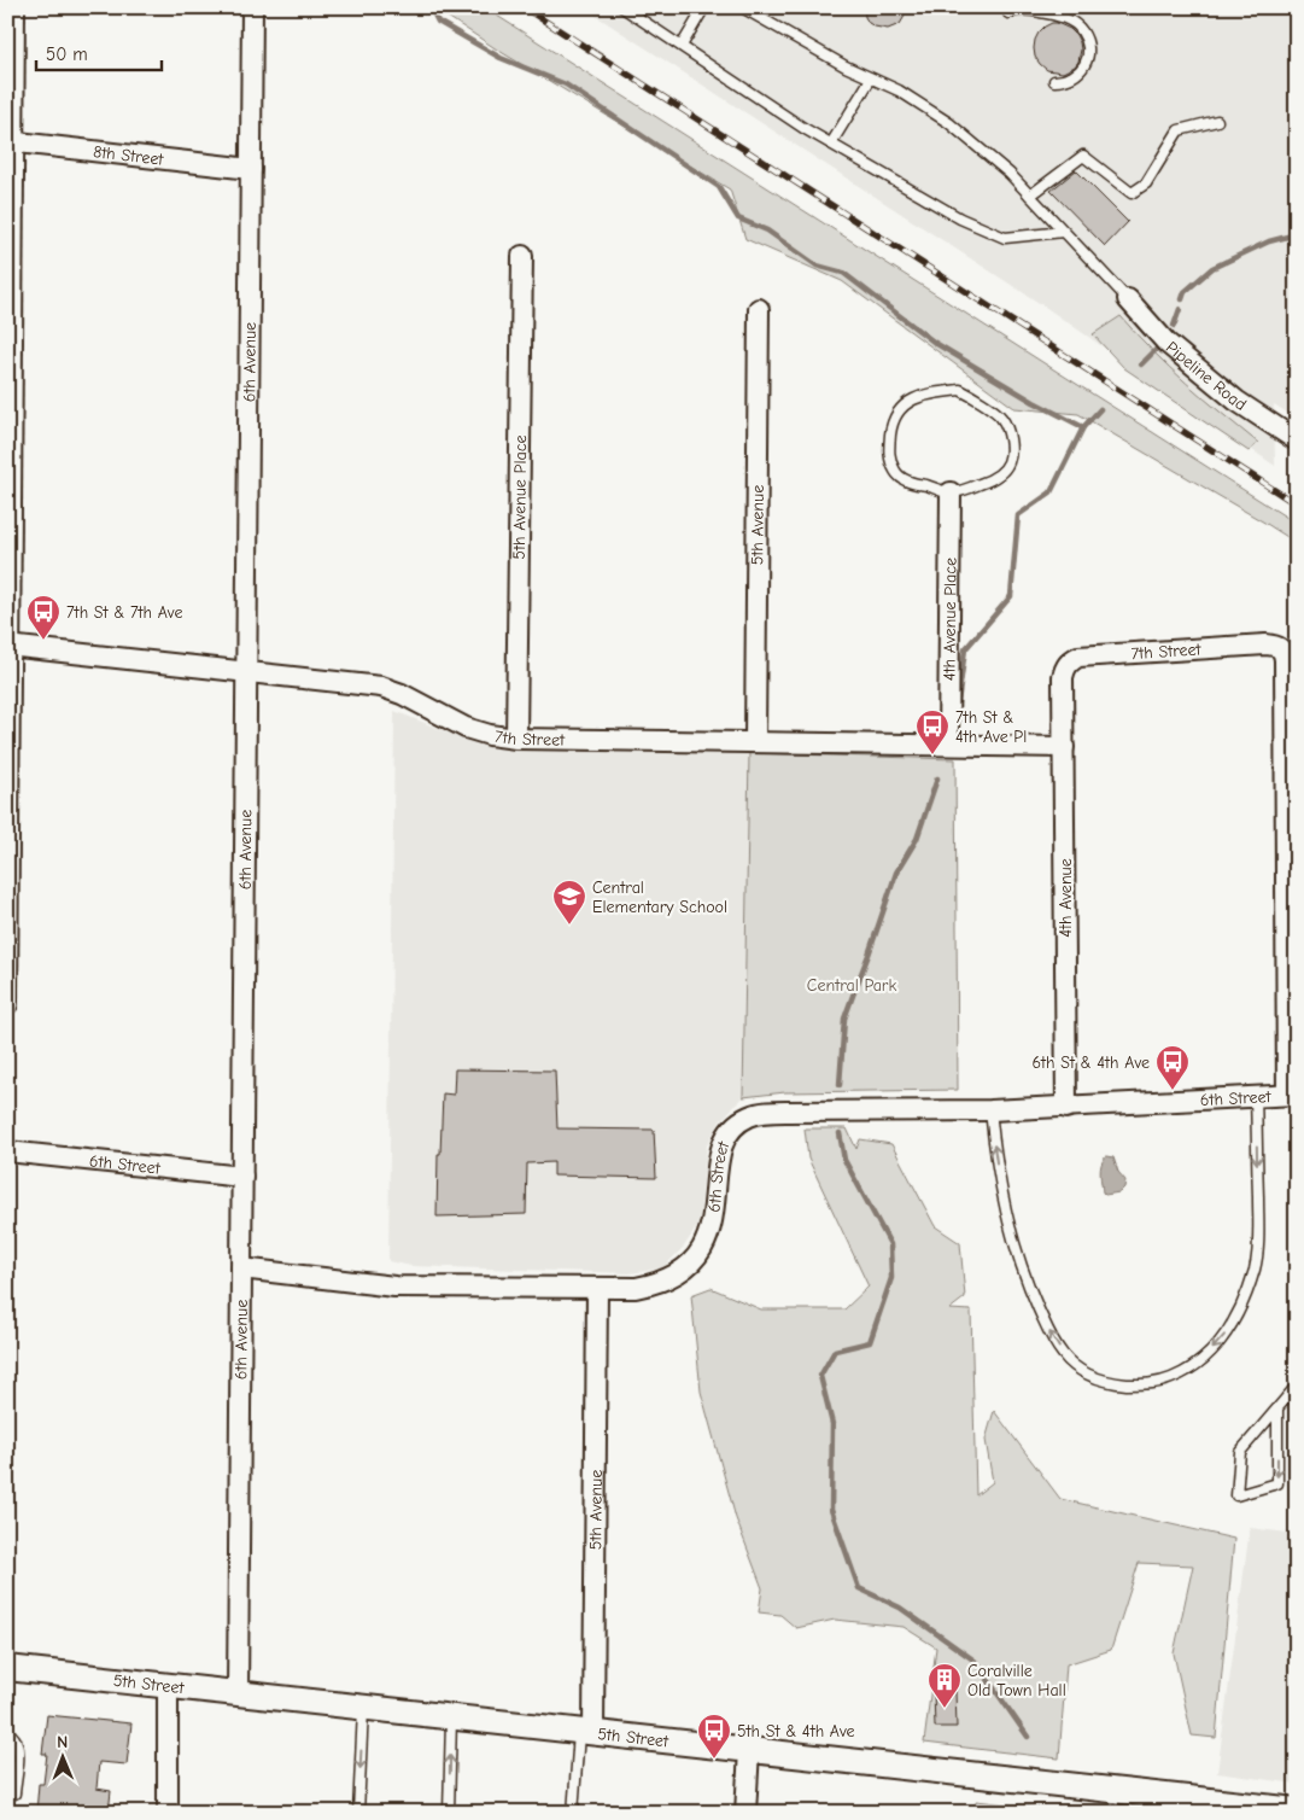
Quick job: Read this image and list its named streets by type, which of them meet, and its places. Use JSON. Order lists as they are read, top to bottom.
{
  "streets": {
    "street": [
      "8th Street",
      "6th Avenue",
      "Pipeline Road",
      "5th Avenue Place",
      "5th Avenue",
      "4th Avenue Place",
      "7th Street",
      "4th Avenue",
      "6th Street",
      "5th Street"
    ]
  },
  "crossings": [
    ["8th Street", "6th Avenue"],
    ["6th Avenue", "7th Street"],
    ["6th Avenue", "6th Street"],
    ["6th Avenue", "5th Street"],
    ["5th Avenue Place", "7th Street"],
    ["5th Avenue", "7th Street"],
    ["5th Avenue", "6th Street"],
    ["5th Avenue", "5th Street"],
    ["4th Avenue Place", "7th Street"],
    ["7th Street", "4th Avenue"],
    ["7th Street", "6th Street"],
    ["4th Avenue", "6th Street"]
  ],
  "parks": ["Central Park"],
  "places": {
    "bus stop": [
      "7th St & 7th Ave",
      "7th St & 4th Ave Pl",
      "6th St & 4th Ave",
      "5th St & 4th Ave"
    ],
    "school or university": ["Central Elementary School"],
    "building": ["Coralville Old Town Hall"]
  },
  "scale_bar": "50 m",
  "north": "top"
}
